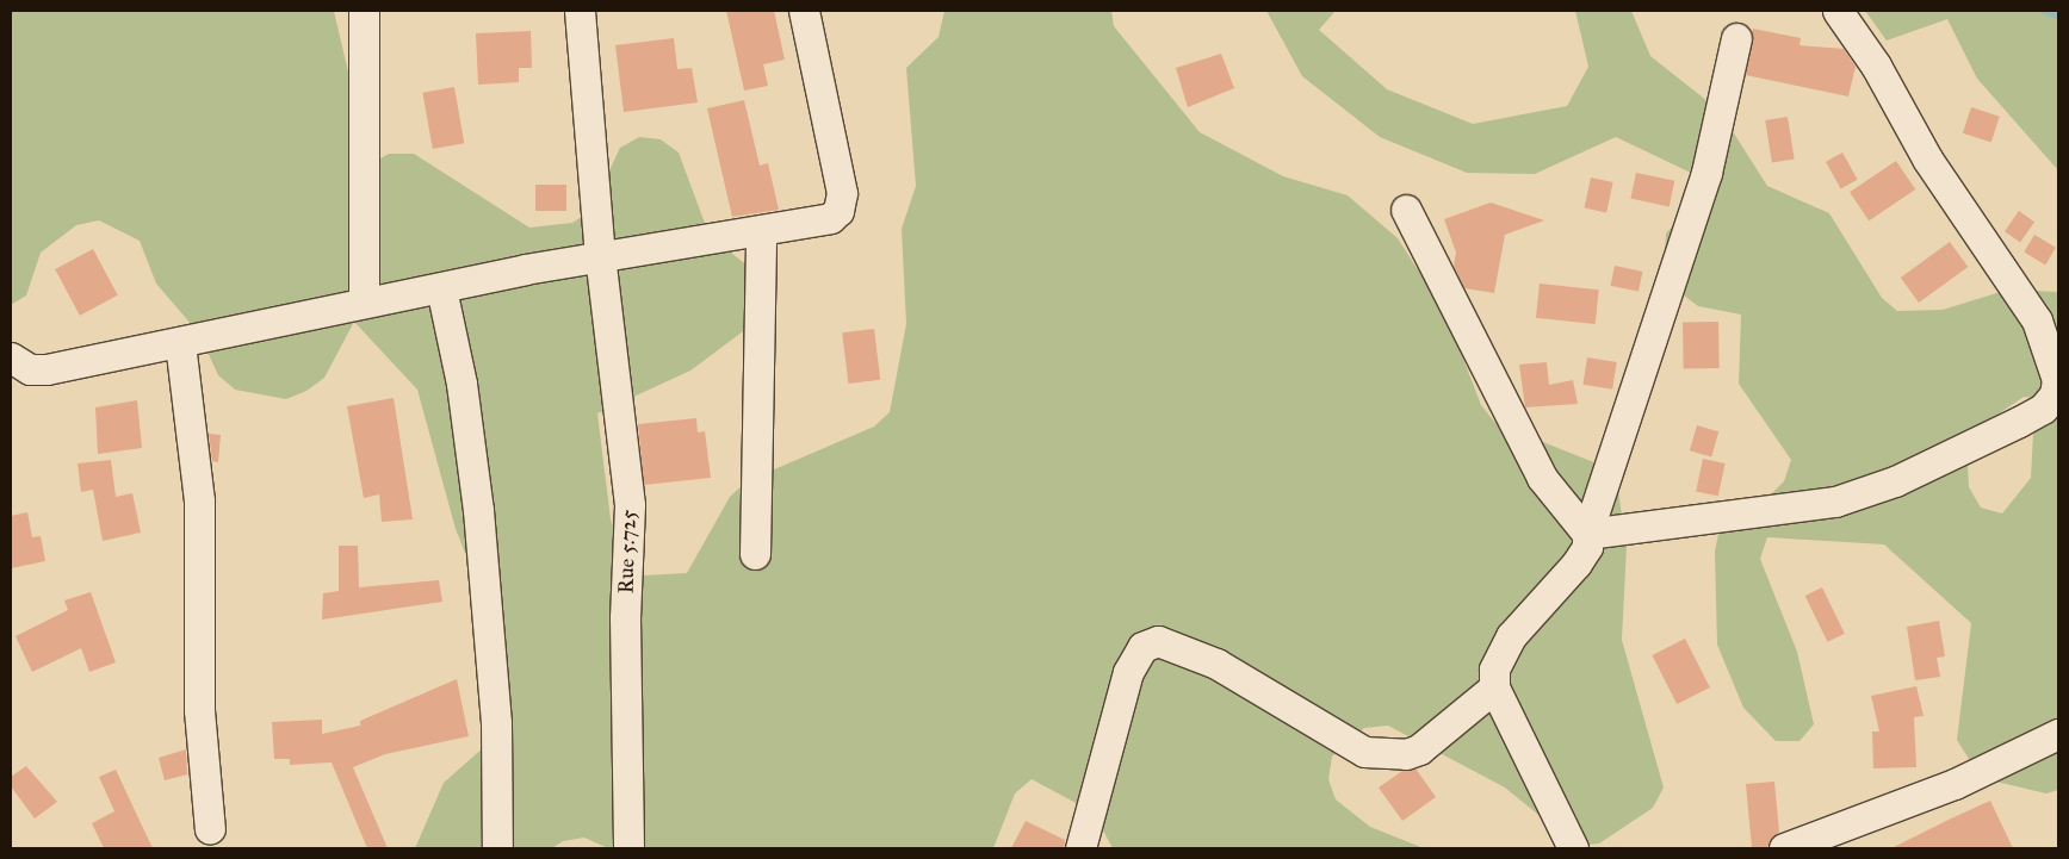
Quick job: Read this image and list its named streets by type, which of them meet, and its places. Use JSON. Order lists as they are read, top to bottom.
{
  "streets": {
    "street": ["Rue 5.725"]
  }
}
